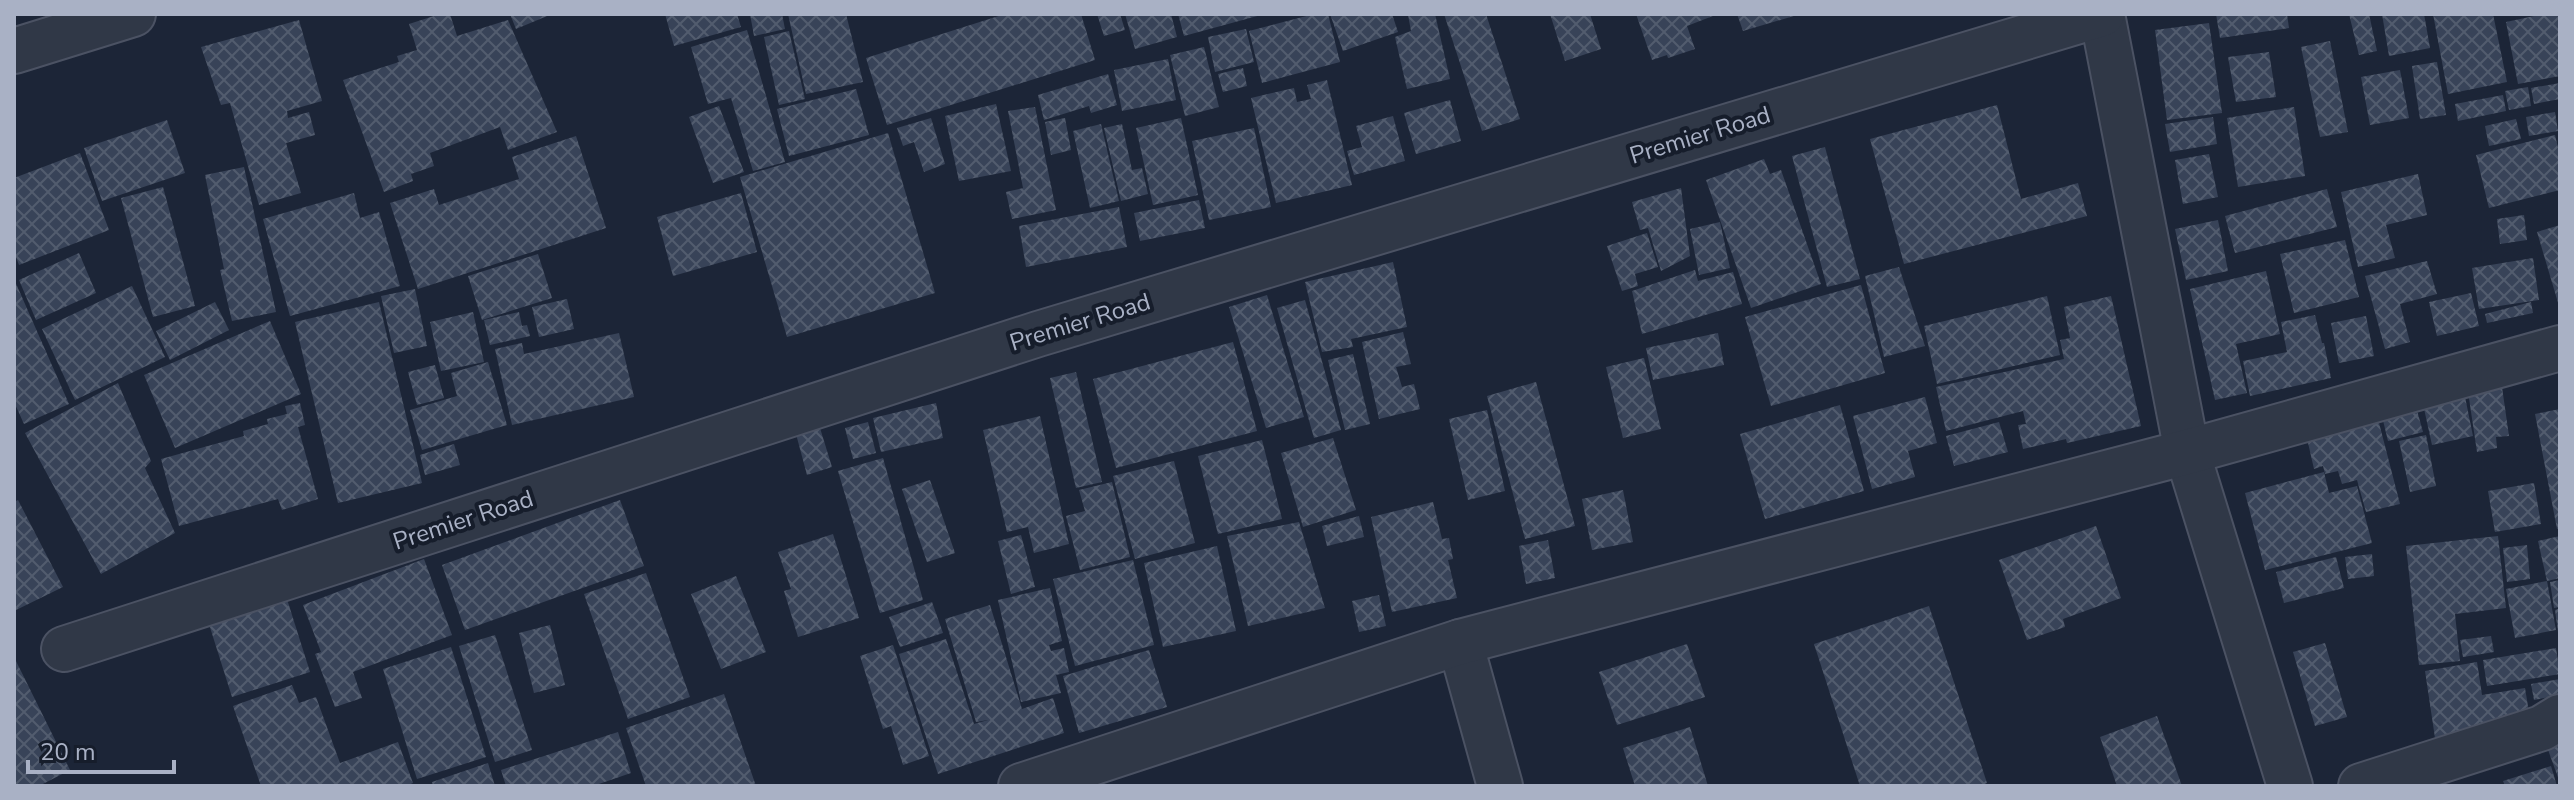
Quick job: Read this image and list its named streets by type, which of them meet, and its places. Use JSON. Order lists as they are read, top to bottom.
{
  "streets": {
    "street": ["Premier Road"]
  },
  "scale_bar": "20 m"
}
